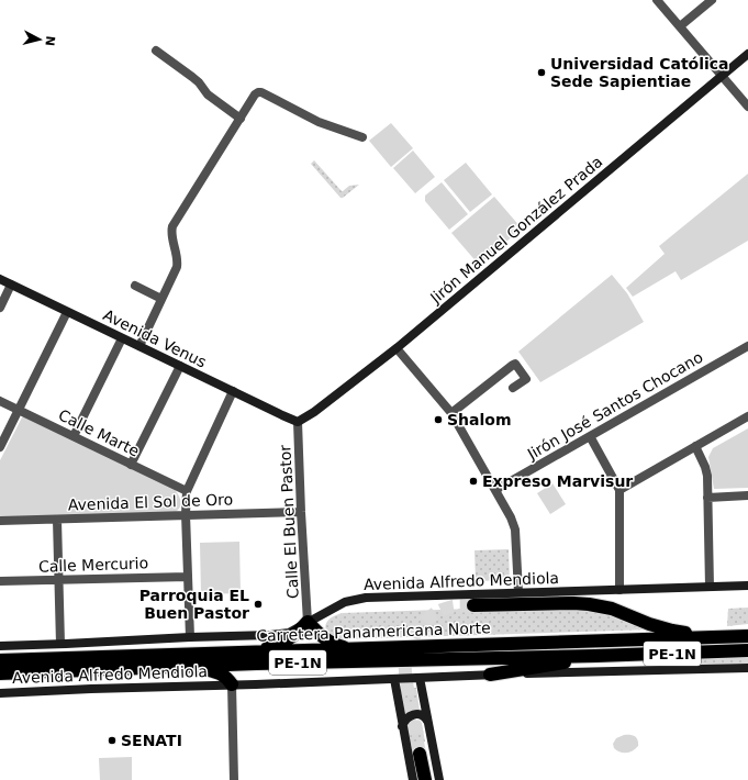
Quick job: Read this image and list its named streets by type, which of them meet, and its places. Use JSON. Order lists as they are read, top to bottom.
{
  "streets": {
    "highway": ["Carretera Panamericana Norte", "PE-1N"],
    "main road": ["Jirón Manuel González Prada", "Avenida Venus", "Avenida Alfredo Mendiola"],
    "street": [
      "Jirón José Santos Chocano",
      "Calle Marte",
      "Avenida El Sol de Oro",
      "Calle El Buen Pastor",
      "Calle Mercurio"
    ]
  },
  "crossings": [
    ["Jirón Manuel González Prada", "Avenida Venus"],
    ["Jirón Manuel González Prada", "Calle El Buen Pastor"],
    ["Avenida Venus", "Calle El Buen Pastor"],
    ["Avenida El Sol de Oro", "Calle El Buen Pastor"],
    ["Calle El Buen Pastor", "Avenida Alfredo Mendiola"]
  ],
  "places": [
    "Universidad Católica Sede Sapientiae",
    "Shalom",
    "Expreso Marvisur",
    "Parroquia EL Buen Pastor",
    "SENATI"
  ],
  "north": "right"
}
